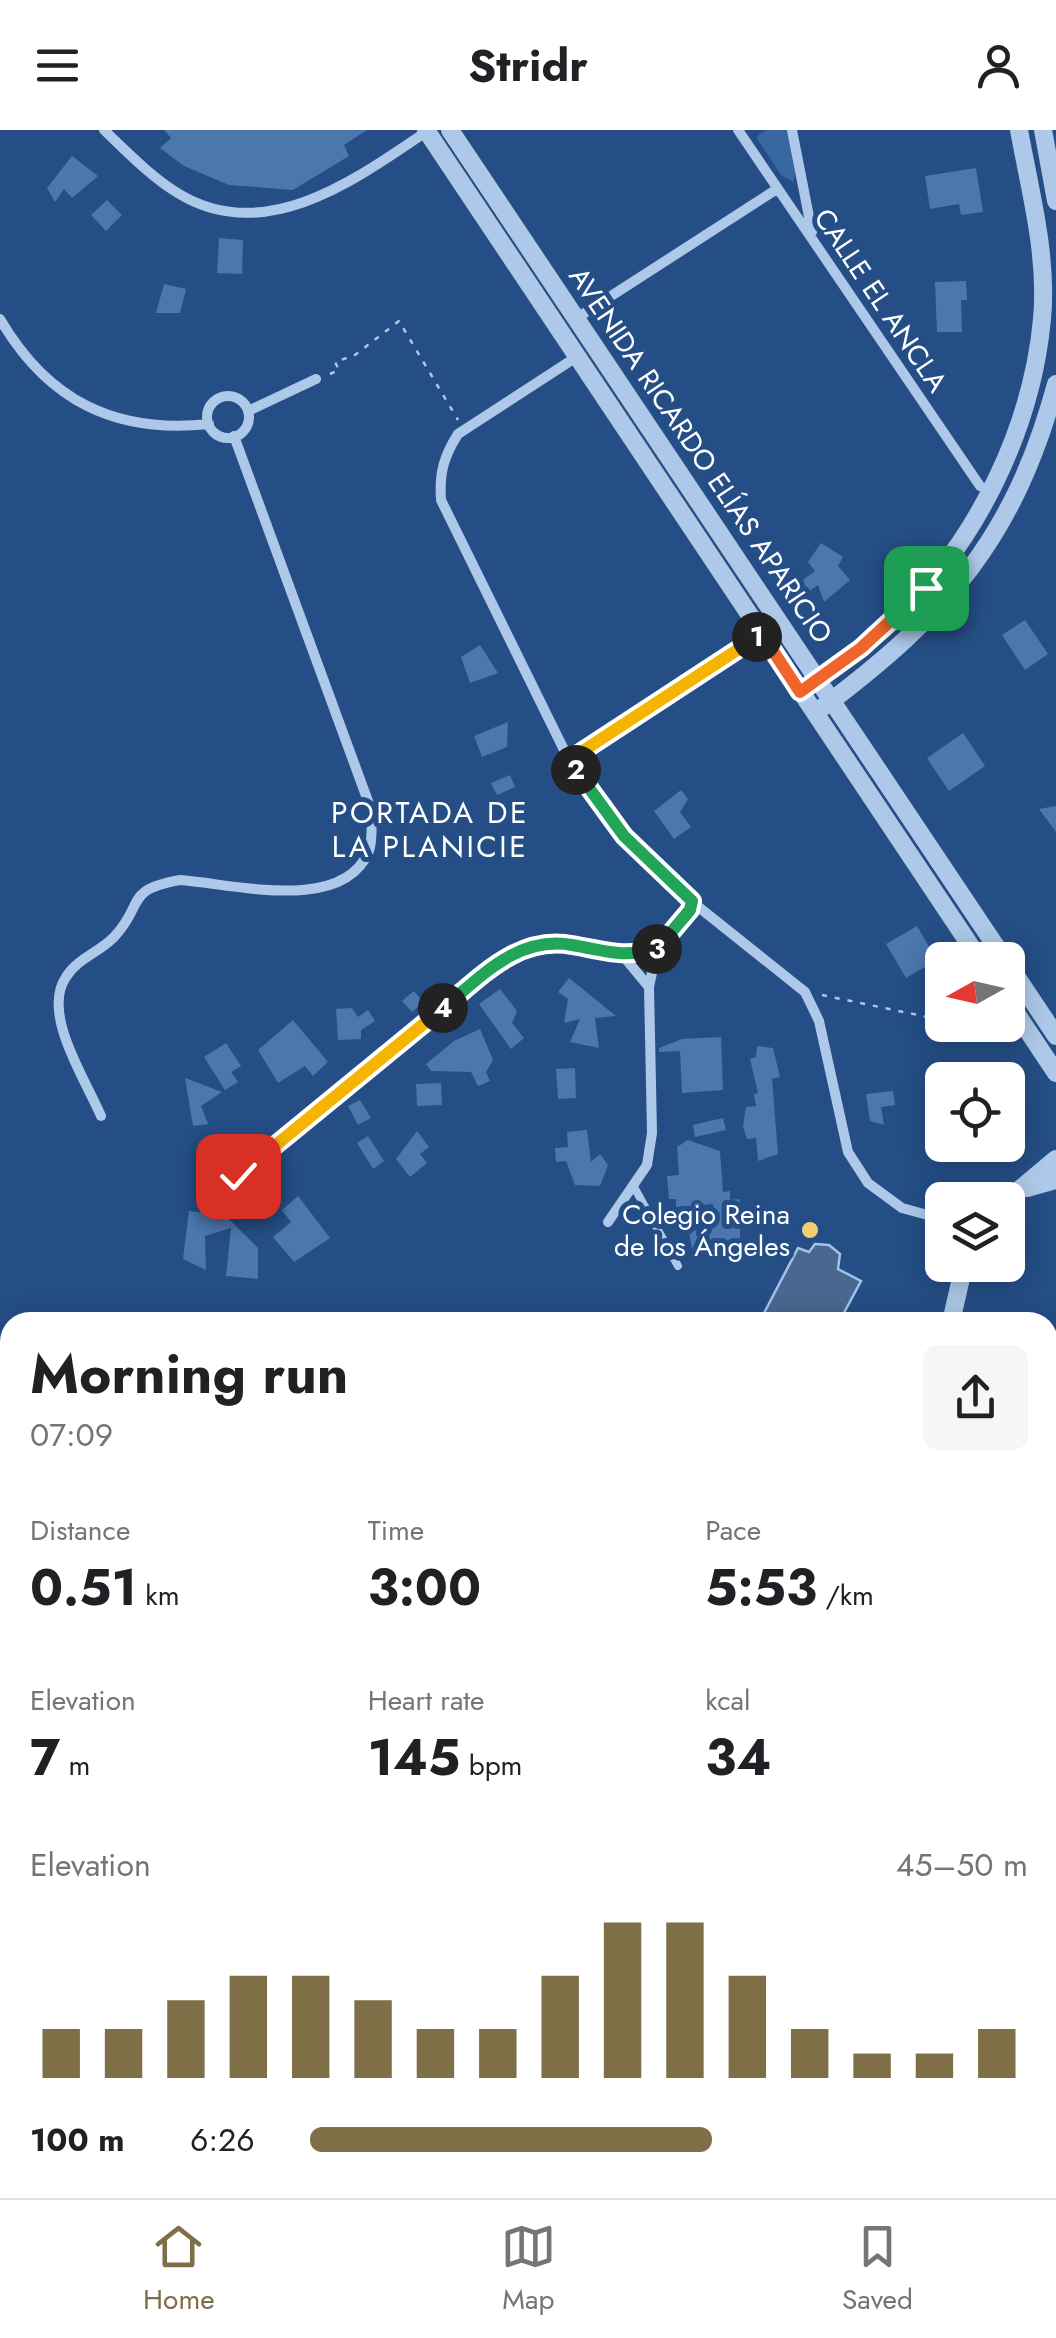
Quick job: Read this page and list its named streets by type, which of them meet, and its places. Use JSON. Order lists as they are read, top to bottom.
{
  "streets": {
    "street": ["CALLE EL ANCLA", "AVENIDA RICARDO ELÍAS APARICIO"]
  },
  "districts": ["PORTADA DE LA PLANICIE"],
  "places": ["Colegio Reina de los Ángeles"],
  "north": "left",
  "page": {
    "header": "Stridr",
    "pins": [
      "1",
      "2",
      "3",
      "4"
    ],
    "heading": ["Morning run", "07:09"],
    "stats": [
      ["Distance", "0.51 km"],
      ["Time", "3:00"],
      ["Pace", "5:53 /km"],
      ["Elevation", "7 m"],
      ["Heart rate", "145 bpm"],
      ["kcal", "34"]
    ],
    "chart": ["Elevation", "45–50 m"],
    "list": [
      {
        "name": "100 m",
        "note": "6:26"
      }
    ],
    "tabs": ["Home", "Map", "Saved"]
  }
}
